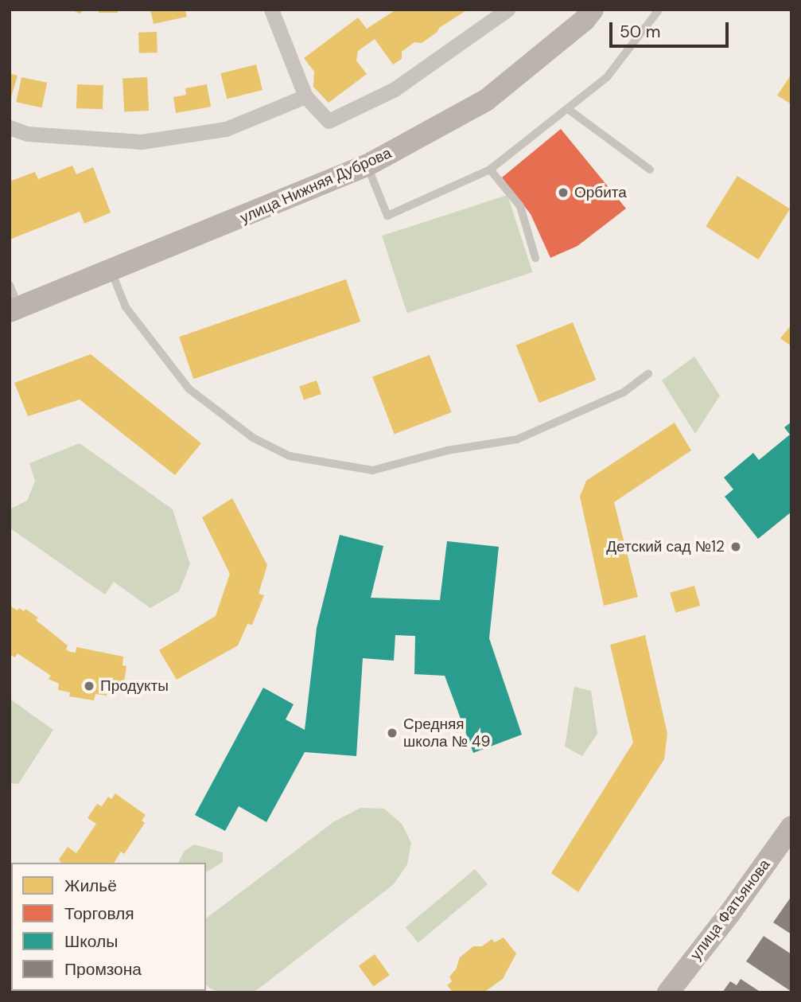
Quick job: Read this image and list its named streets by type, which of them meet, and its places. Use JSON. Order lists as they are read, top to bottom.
{
  "streets": {
    "street": ["улица Нижняя Дуброва", "улица Фатьянова"]
  },
  "places": [
    "Орбита",
    "Детский сад №12",
    "Продукты",
    "Средняя школа № 49"
  ],
  "legend": [
    "Жильё",
    "Торговля",
    "Школы",
    "Промзона"
  ],
  "scale_bar": "50 m"
}
